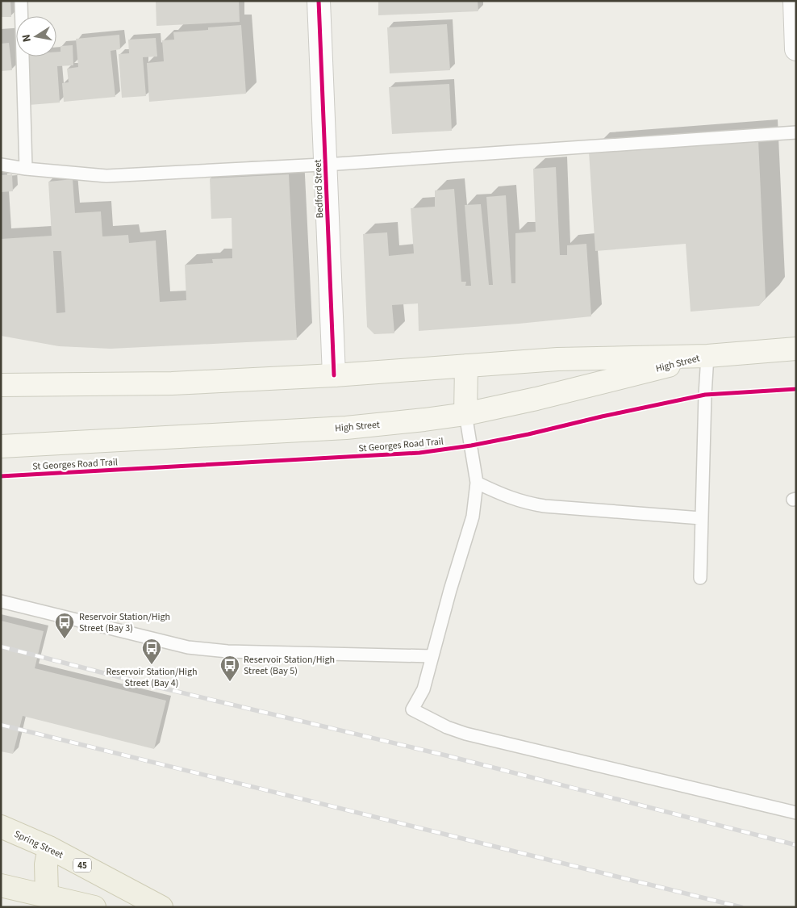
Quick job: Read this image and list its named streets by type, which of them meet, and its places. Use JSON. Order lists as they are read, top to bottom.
{
  "streets": {
    "main road": ["High Street", "Spring Street", "45"],
    "street": ["Bedford Street"],
    "cycle path": ["St Georges Road Trail"]
  },
  "crossings": [
    ["Bedford Street", "High Street"]
  ],
  "places": {
    "bus stop": ["Reservoir Station/High Street (Bay 3)", "Reservoir Station/High Street (Bay 4)", "Reservoir Station/High Street (Bay 5)"]
  },
  "north": "left"
}
